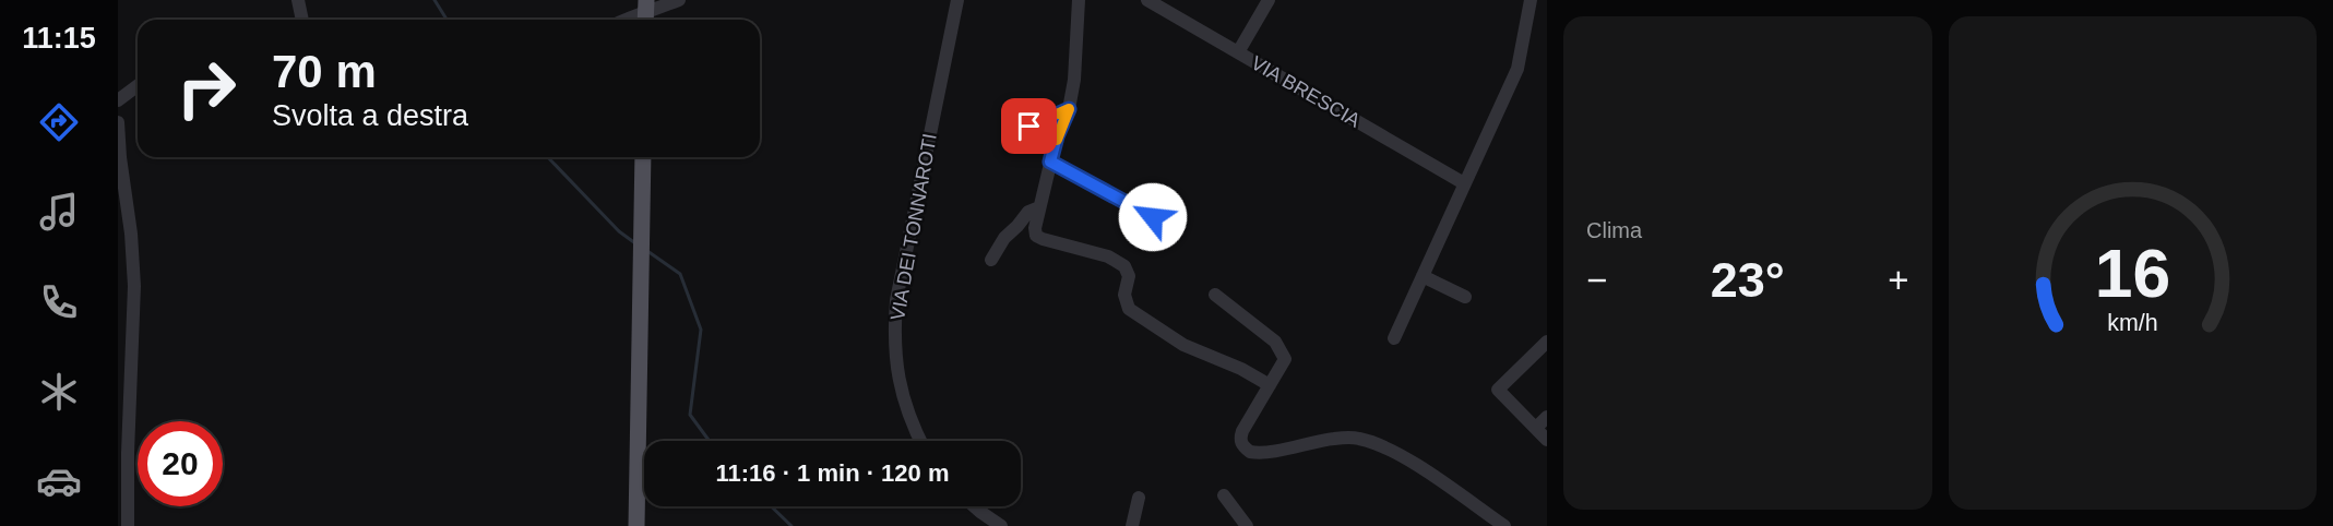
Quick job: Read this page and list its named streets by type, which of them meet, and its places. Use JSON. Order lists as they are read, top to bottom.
{
  "streets": {
    "street": ["VIA BRESCIA", "VIA DEI TONNAROTI"]
  },
  "page": {
    "tabs": "11:15",
    "tile": "Clima",
    "turn": ["70 m", "Svolta a destra"],
    "heat": ["−", "23°", "+"],
    "limit": "20",
    "trip": "11:16 · 1 min · 120 m",
    "gauge": ["16", "km/h"]
  }
}
